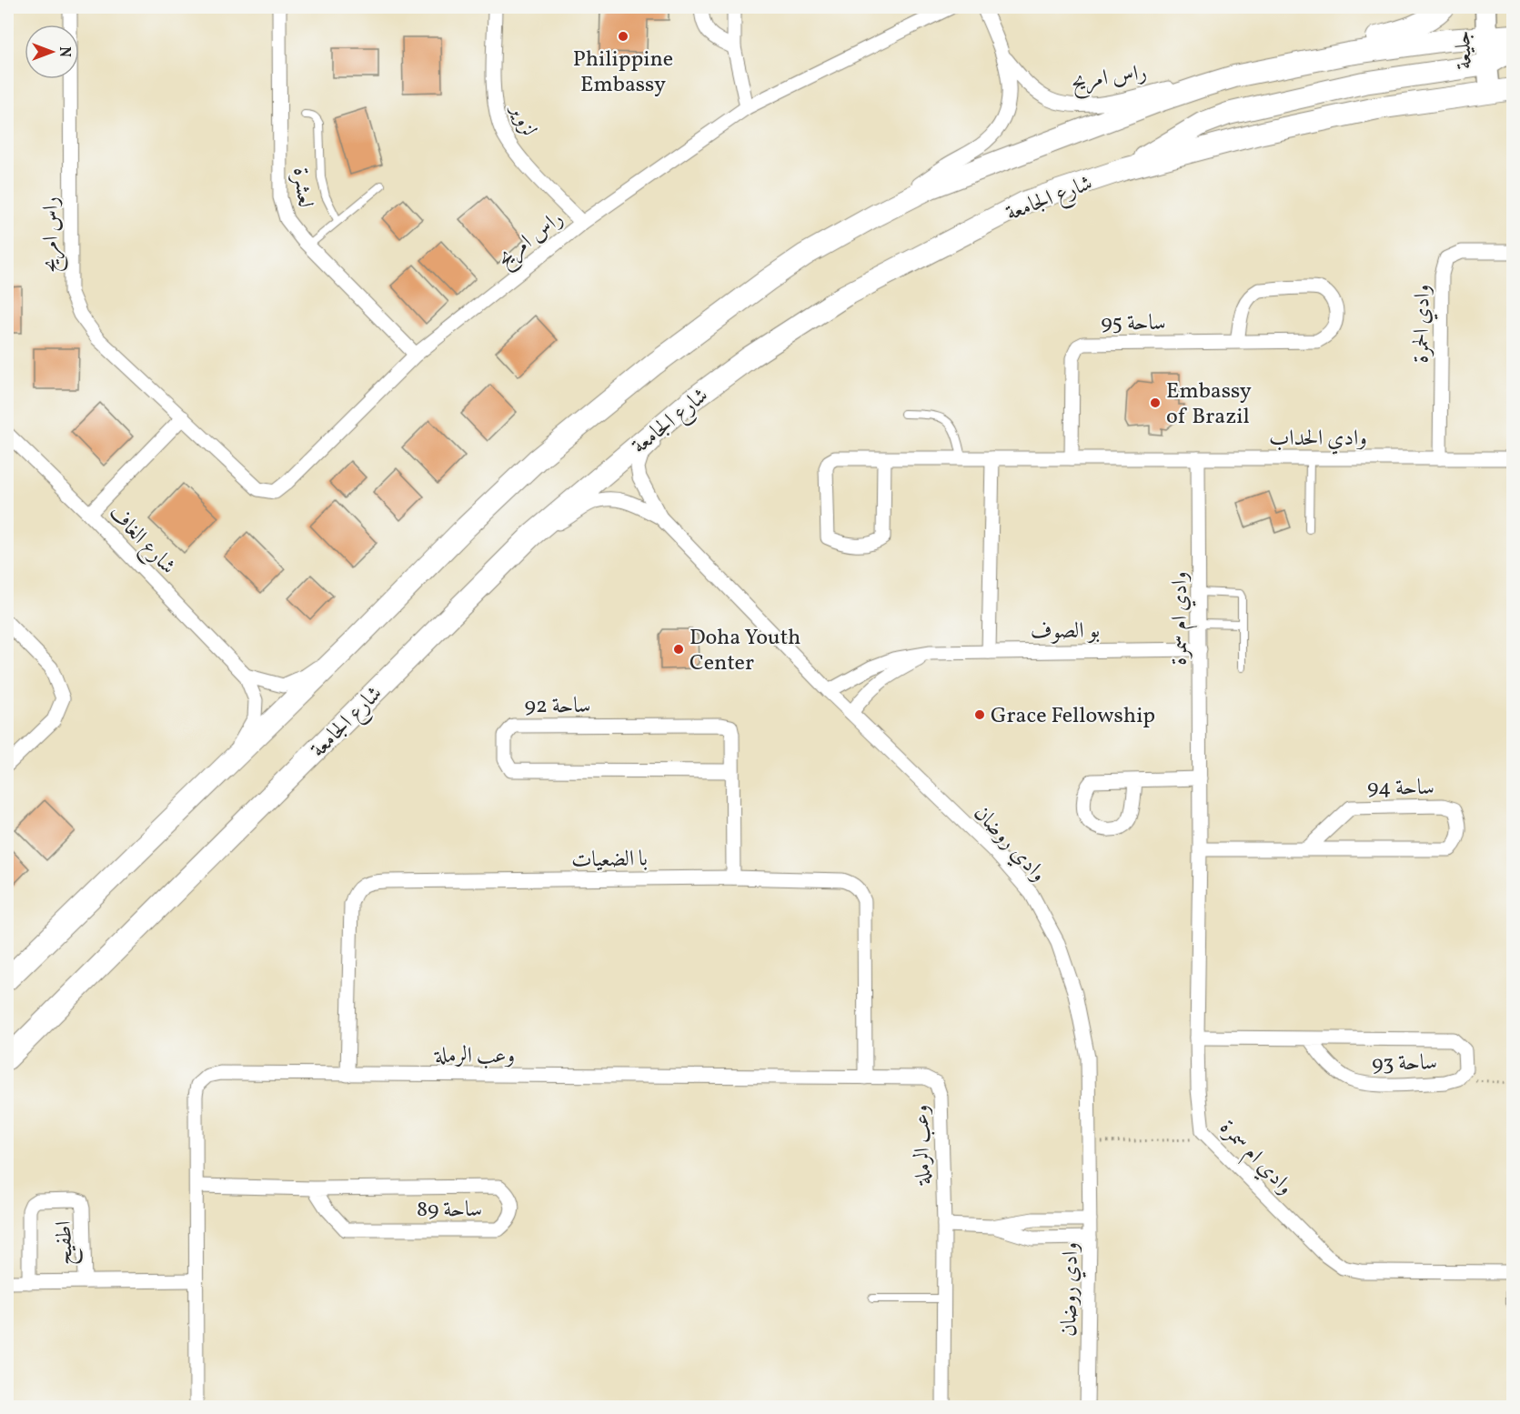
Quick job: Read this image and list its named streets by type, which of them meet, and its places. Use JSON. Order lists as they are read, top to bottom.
{
  "streets": {
    "main road": ["جليعة", "شارع الجامعة"],
    "street": [
      "راس امريح",
      "لزوير",
      "لعشرة",
      "ساحة 95",
      "وادي الحمرة",
      "وادي الحداب",
      "شارع الغاف",
      "وادي ام سمرة",
      "بو الصوف",
      "ساحة 92",
      "ساحة 94",
      "وادي روضان",
      "با الضعيات",
      "وعب الرملة",
      "ساحة 93",
      "ساحة 89",
      "اطفيح"
    ]
  },
  "crossings": [
    ["جليعة", "شارع الجامعة"],
    ["راس امريح", "لزوير"],
    ["راس امريح", "لعشرة"],
    ["شارع الجامعة", "وادي روضان"],
    ["ساحة 95", "وادي الحداب"],
    ["وادي الحمرة", "وادي الحداب"],
    ["وادي الحداب", "وادي ام سمرة"],
    ["وادي ام سمرة", "بو الصوف"],
    ["وادي ام سمرة", "ساحة 94"],
    ["وادي ام سمرة", "ساحة 93"],
    ["بو الصوف", "وادي روضان"],
    ["ساحة 92", "با الضعيات"],
    ["با الضعيات", "وعب الرملة"],
    ["وعب الرملة", "ساحة 89"],
    ["وعب الرملة", "اطفيح"]
  ],
  "places": [
    "Philippine Embassy",
    "Embassy of Brazil",
    "Doha Youth Center",
    "Grace Fellowship"
  ],
  "north": "right"
}
